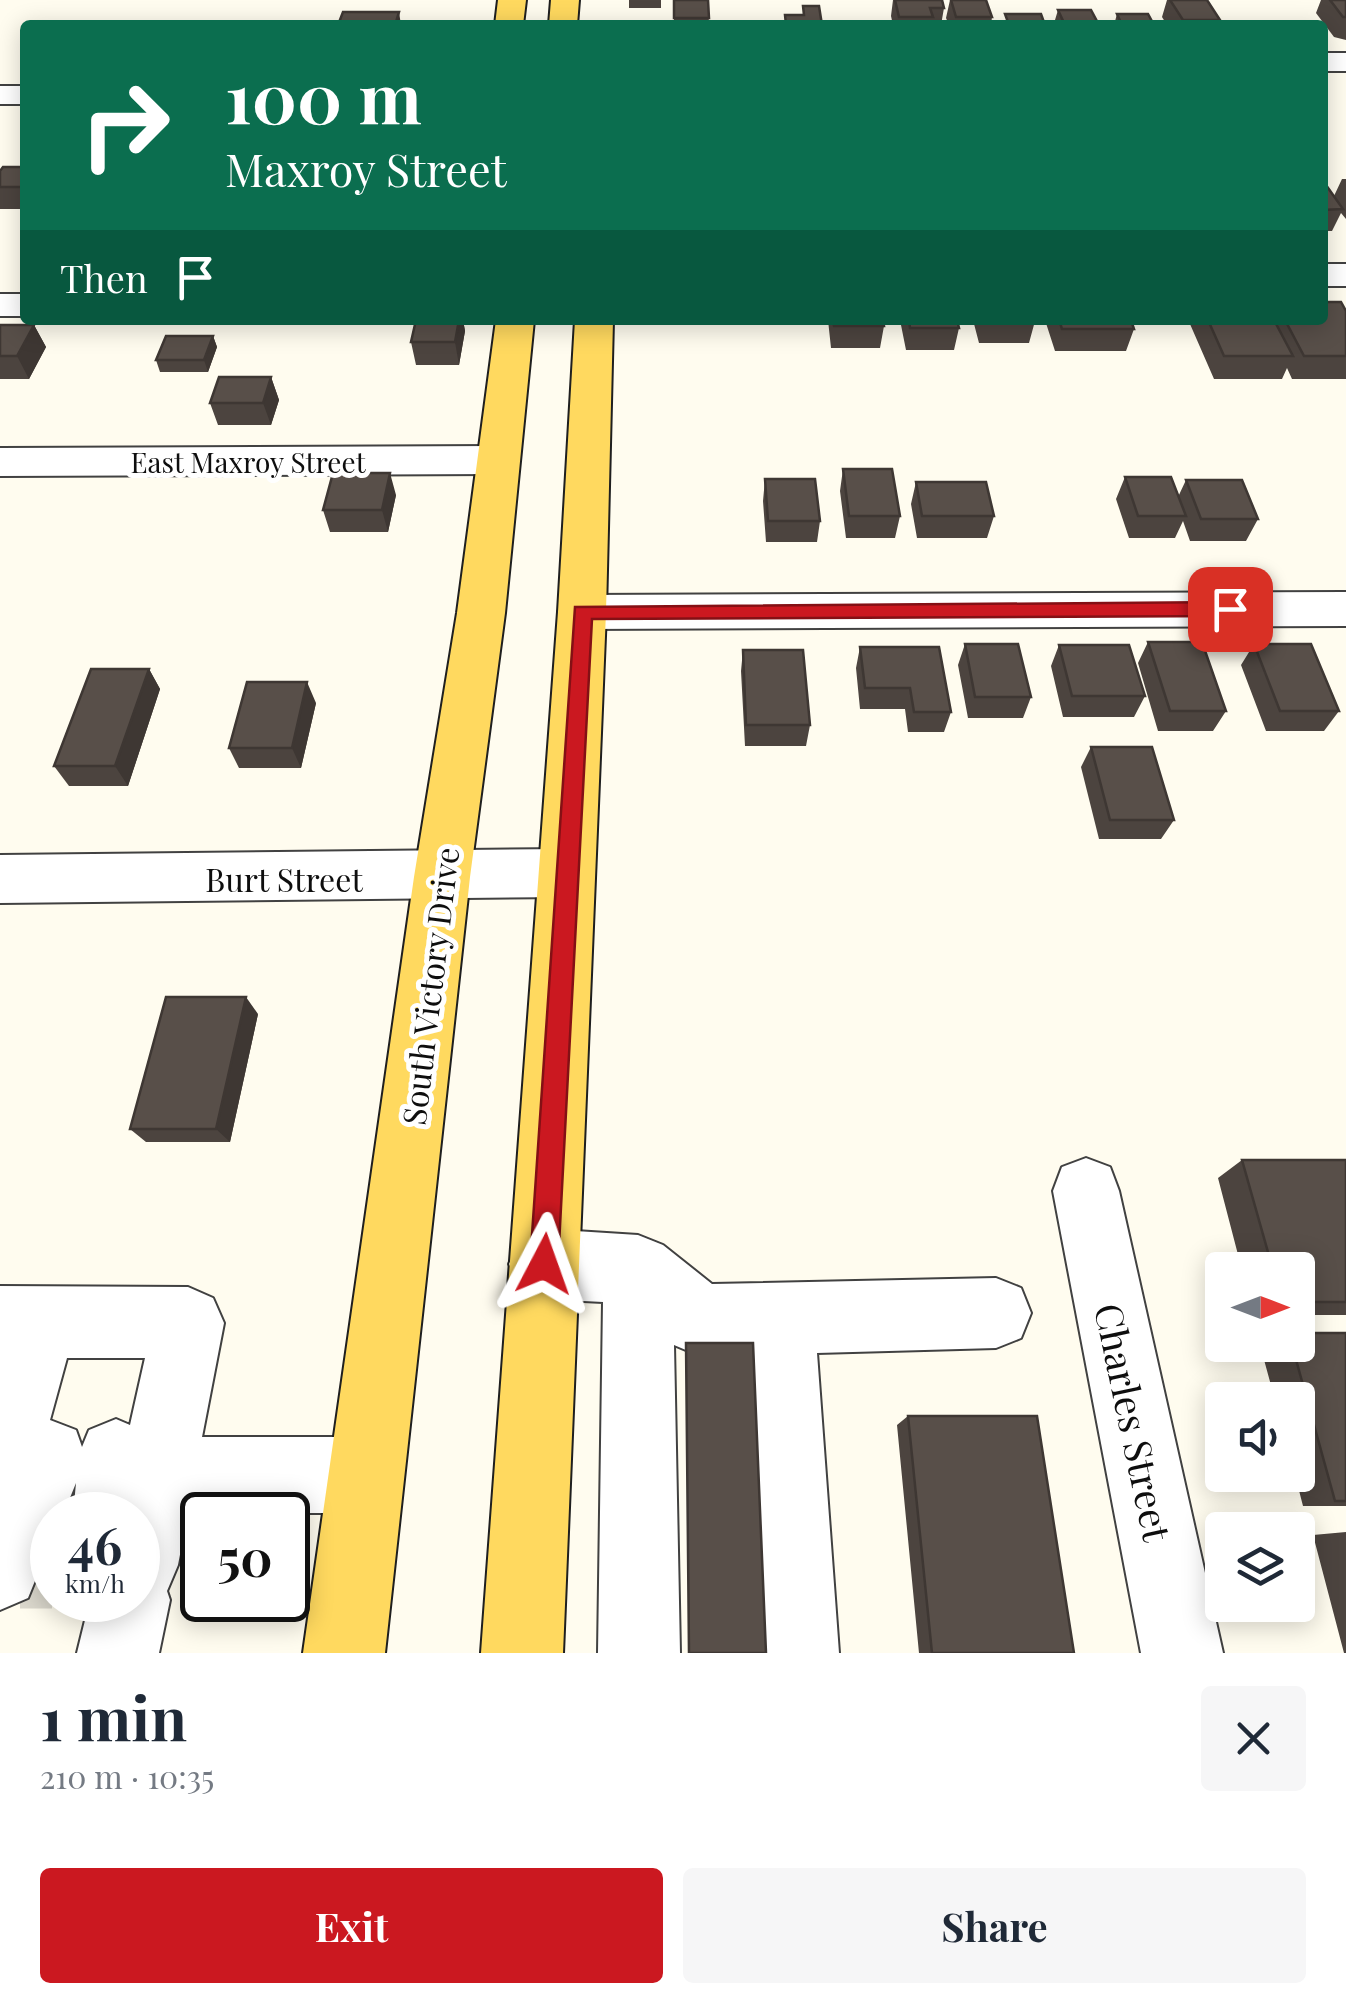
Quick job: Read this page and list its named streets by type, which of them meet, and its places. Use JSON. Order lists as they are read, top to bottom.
{
  "streets": {
    "main road": ["South Victory Drive"],
    "street": ["East Maxroy Street", "Burt Street", "Charles Street"]
  },
  "crossings": [
    ["East Maxroy Street", "South Victory Drive"],
    ["Burt Street", "South Victory Drive"]
  ],
  "north": "right",
  "page": {
    "turn": ["100 m", "Maxroy Street"],
    "then": "Then",
    "speed": "46 km/h",
    "limit": "50",
    "heading": ["1 min", "210 m · 10:35"],
    "buttons": ["Exit", "Share"]
  }
}
